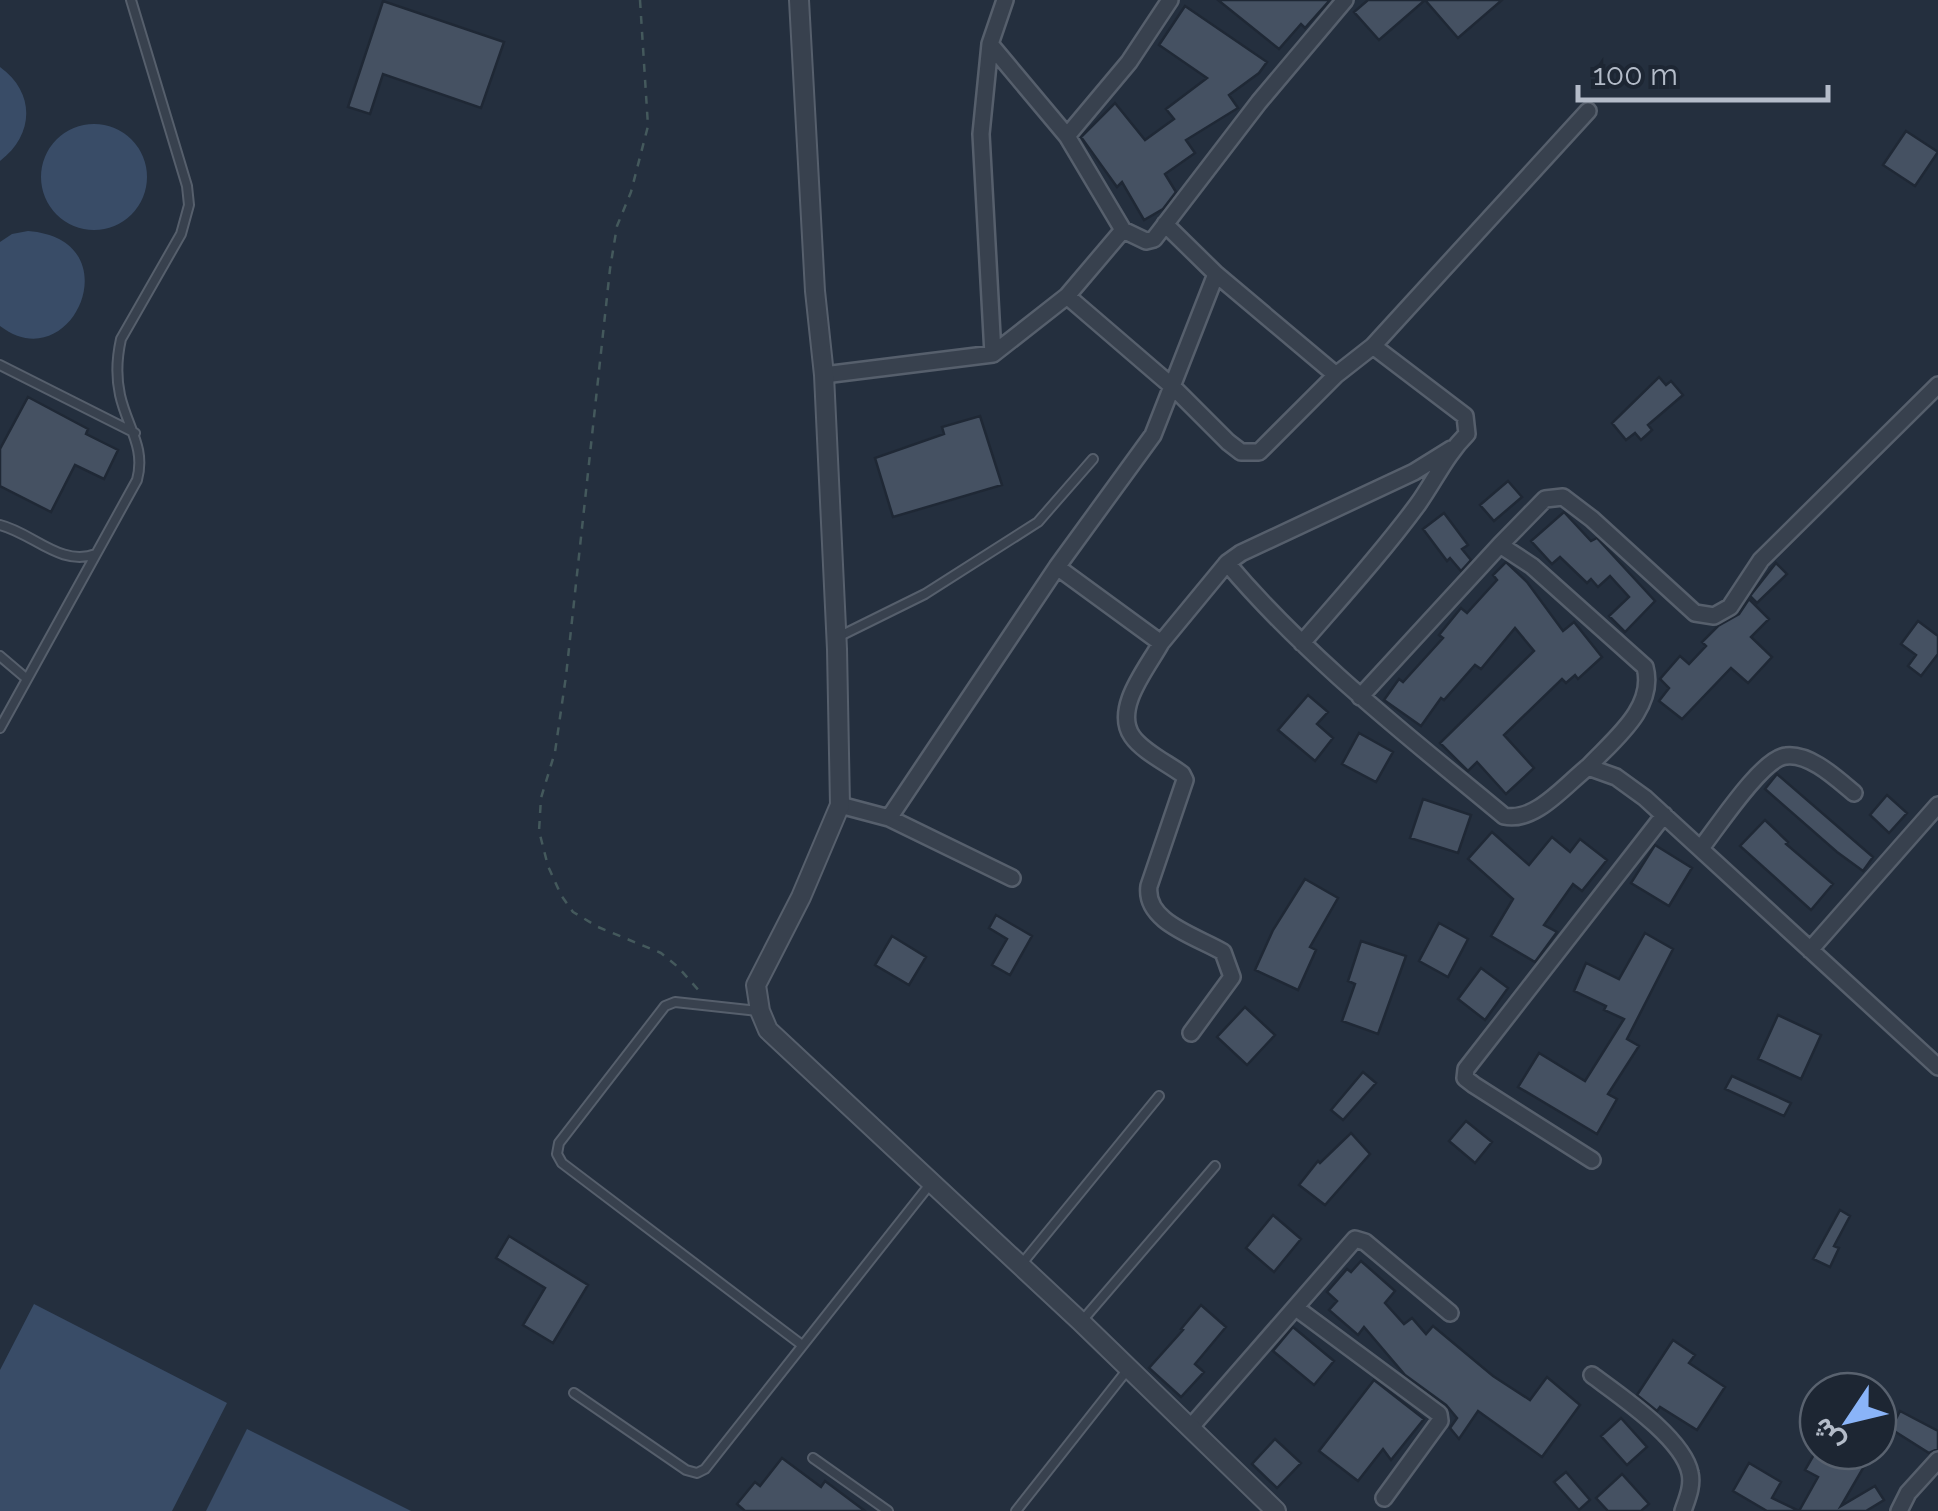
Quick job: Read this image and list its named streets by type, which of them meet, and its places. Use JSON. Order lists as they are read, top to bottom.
{
  "scale_bar": "100 m",
  "north": "bottom left"
}
